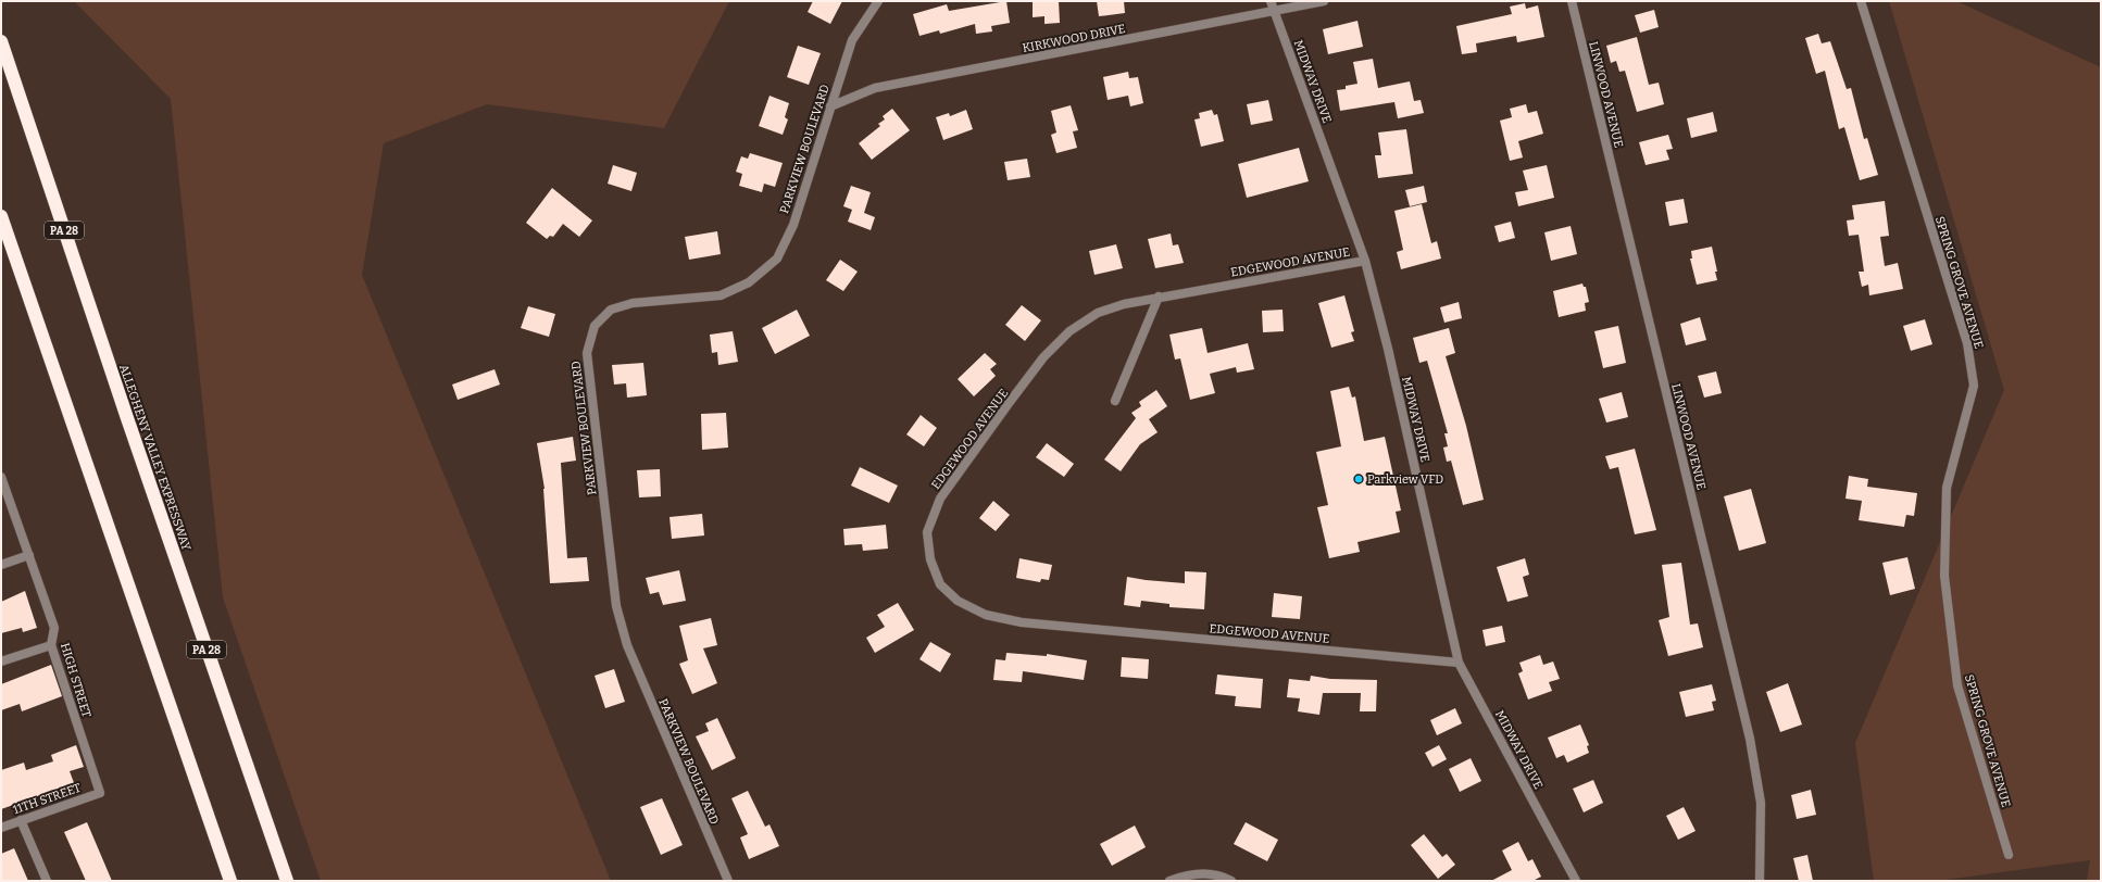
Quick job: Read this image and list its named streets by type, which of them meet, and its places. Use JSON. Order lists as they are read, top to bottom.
{
  "streets": {
    "highway": ["PA 28", "ALLEGHENY VALLEY EXPRESSWAY"],
    "street": [
      "KIRKWOOD DRIVE",
      "MIDWAY DRIVE",
      "LINWOOD AVENUE",
      "PARKVIEW BOULEVARD",
      "EDGEWOOD AVENUE",
      "SPRING GROVE AVENUE",
      "HIGH STREET",
      "11TH STREET"
    ]
  },
  "crossings": [
    ["KIRKWOOD DRIVE", "MIDWAY DRIVE"],
    ["KIRKWOOD DRIVE", "PARKVIEW BOULEVARD"],
    ["MIDWAY DRIVE", "EDGEWOOD AVENUE"],
    ["HIGH STREET", "11TH STREET"]
  ],
  "places": ["Parkview VFD"]
}
